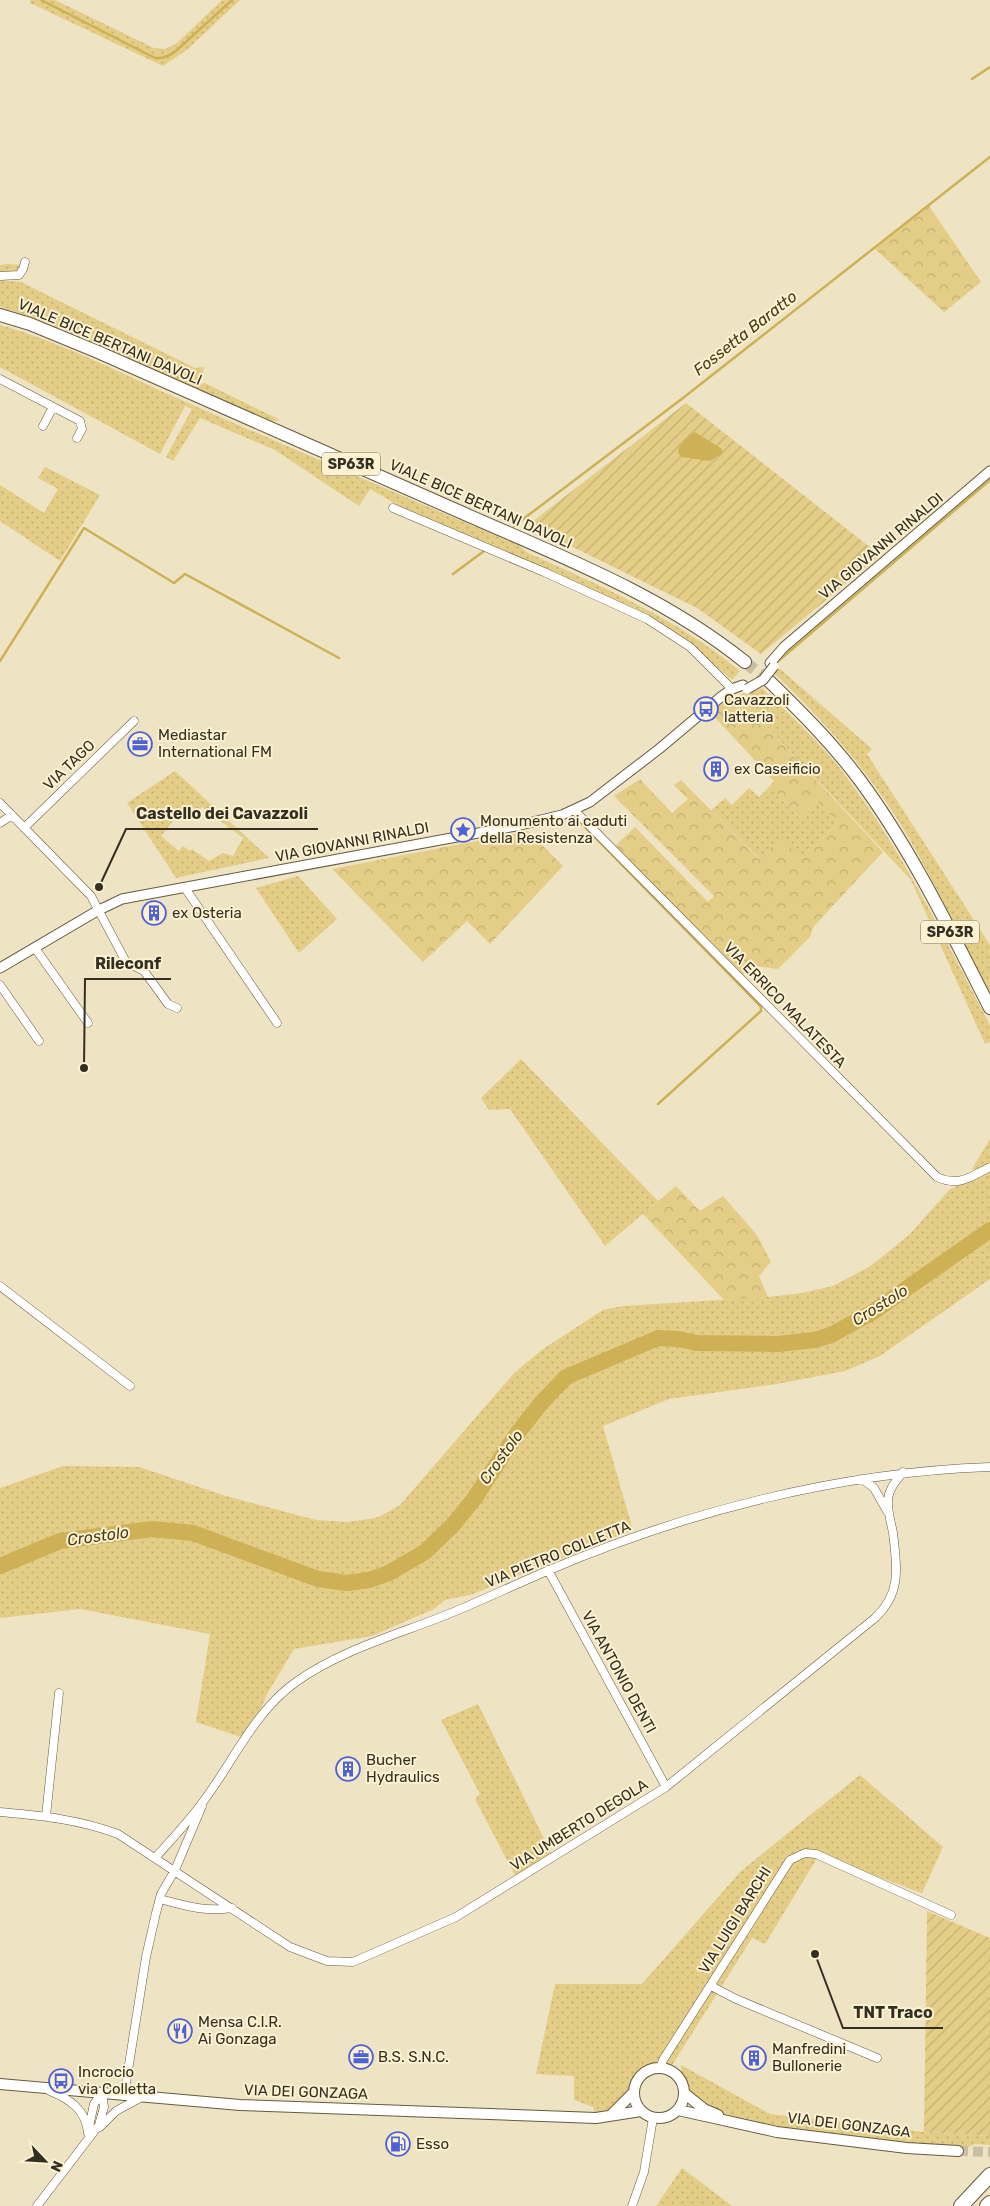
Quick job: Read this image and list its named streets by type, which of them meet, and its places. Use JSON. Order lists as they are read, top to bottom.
{
  "streets": {
    "highway": ["VIALE BICE BERTANI DAVOLI", "SP63R"],
    "main road": ["VIA DEI GONZAGA"],
    "street": [
      "VIA GIOVANNI RINALDI",
      "VIA TAGO",
      "VIA ERRICO MALATESTA",
      "VIA PIETRO COLLETTA",
      "VIA ANTONIO DENTI",
      "VIA UMBERTO DEGOLA",
      "VIA LUIGI BARCHI"
    ]
  },
  "crossings": [
    ["VIA GIOVANNI RINALDI", "VIA ERRICO MALATESTA"],
    ["VIA PIETRO COLLETTA", "VIA ANTONIO DENTI"],
    ["VIA PIETRO COLLETTA", "VIA UMBERTO DEGOLA"],
    ["VIA PIETRO COLLETTA", "VIA DEI GONZAGA"],
    ["VIA ANTONIO DENTI", "VIA UMBERTO DEGOLA"],
    ["VIA LUIGI BARCHI", "VIA DEI GONZAGA"]
  ],
  "water": ["Fossetta Baratto", "Crostolo"],
  "places": {
    "bus stop": ["Cavazzoli latteria", "Incrocio via Colletta"],
    "office": ["Mediastar International FM", "B.S. S.N.C."],
    "building": [
      "ex Caseificio",
      "ex Osteria",
      "Bucher Hydraulics",
      "Manfredini Bullonerie"
    ],
    "place": ["Monumento ai caduti della Resistenza"],
    "other": ["Castello dei Cavazzoli", "Rileconf", "TNT Traco"],
    "restaurant": ["Mensa C.I.R. Ai Gonzaga"],
    "fuel station": ["Esso"]
  },
  "north": "bottom right"
}
